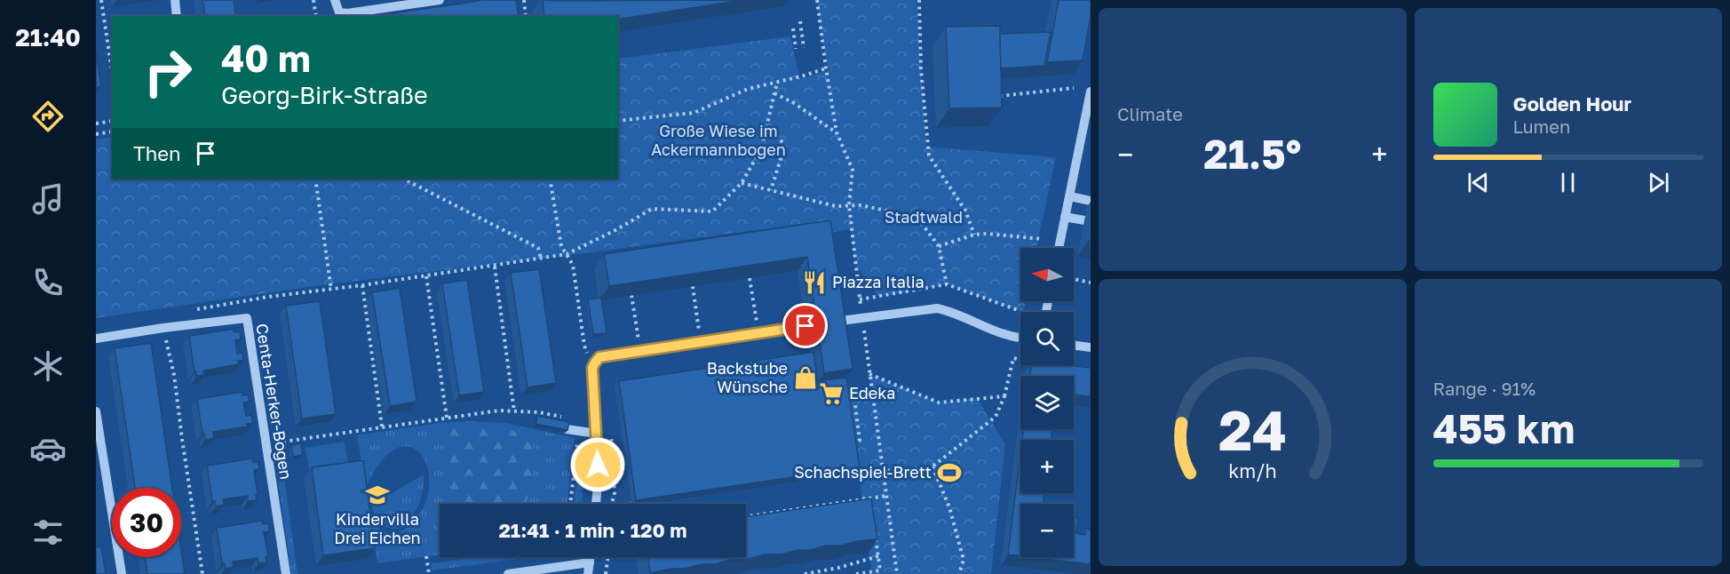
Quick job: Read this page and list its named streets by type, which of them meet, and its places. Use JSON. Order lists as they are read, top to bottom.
{
  "streets": {
    "street": ["Centa-Herker-Bogen"]
  },
  "parks": ["Große Wiese im Ackermannbogen", "Stadtwald"],
  "places": {
    "restaurant": ["Piazza Italia"],
    "shop": ["Backstube Wünsche"],
    "supermarket": ["Edeka"],
    "sports": ["Schachspiel-Brett"],
    "school or university": ["Kindervilla Drei Eichen"]
  },
  "north": "left",
  "page": {
    "tabs": "21:40",
    "tile": [
      "Climate",
      ["Range · 91%", "455 km"]
    ],
    "turn": ["40 m", "Georg-Birk-Straße"],
    "song": ["Golden Hour", "Lumen"],
    "then": "Then",
    "heat": ["−", "21.5°", "+"],
    "map_buttons": ["+", "−"],
    "limit": "30",
    "trip": "21:41 · 1 min · 120 m",
    "gauge": ["24", "km/h"]
  }
}
